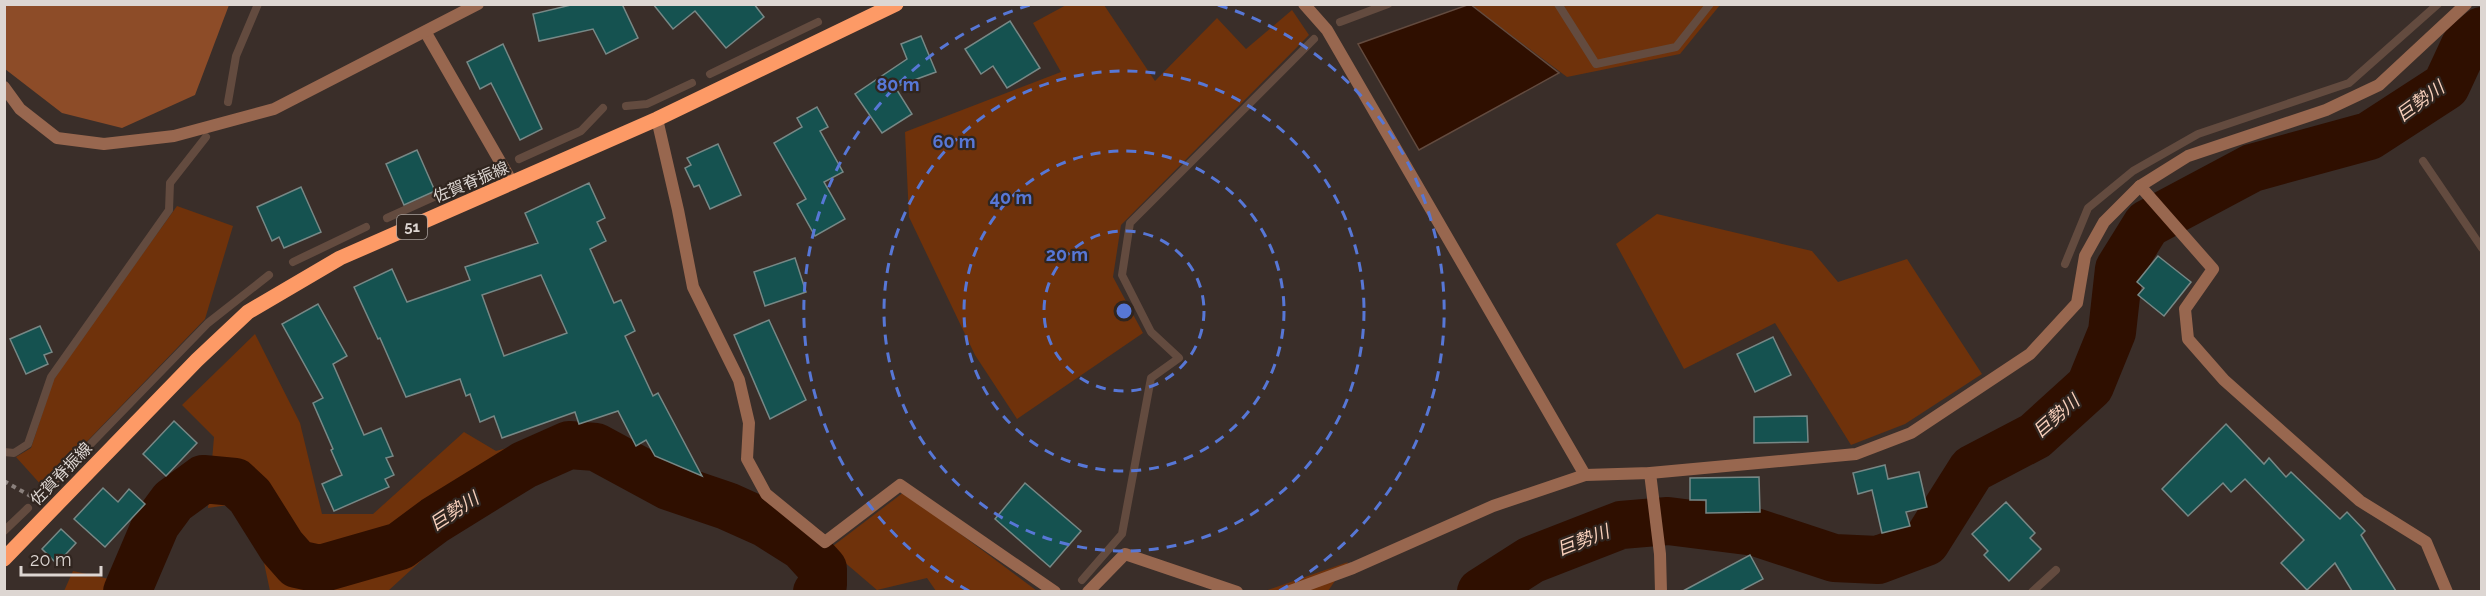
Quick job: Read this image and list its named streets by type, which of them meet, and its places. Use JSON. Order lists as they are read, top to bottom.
{
  "streets": {
    "main road": ["佐賀脊振線", "51"]
  },
  "water": ["巨勢川"],
  "scale_bar": "20 m",
  "rings": [
    "80 m",
    "60 m",
    "40 m",
    "20 m"
  ]
}
